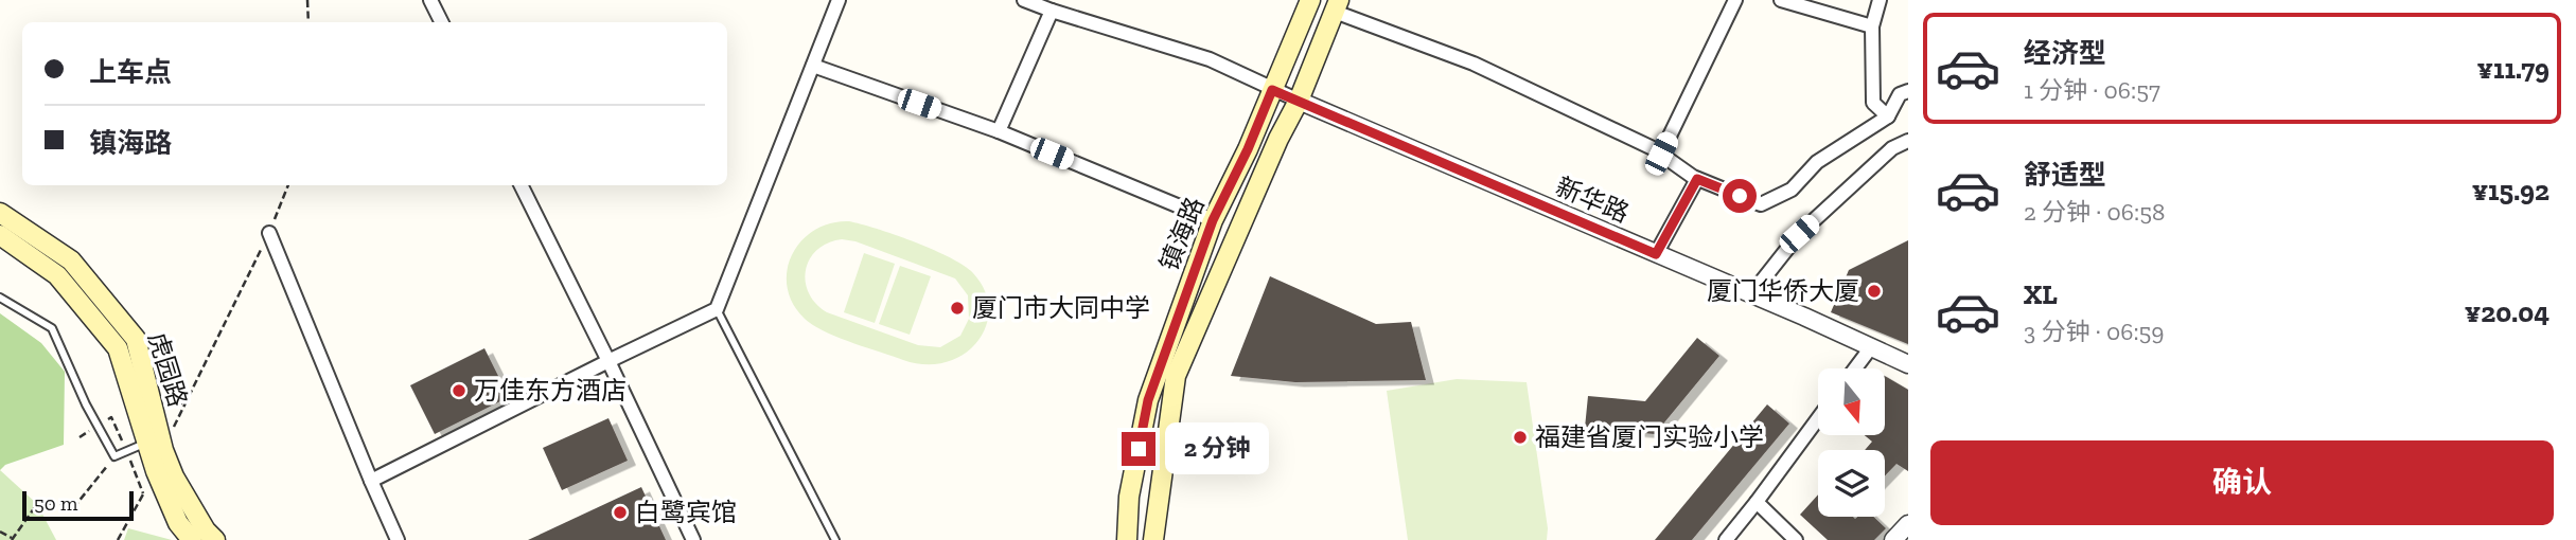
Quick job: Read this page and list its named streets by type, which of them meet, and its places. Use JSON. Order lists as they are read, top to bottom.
{
  "streets": {
    "main road": ["镇海路", "虎园路"],
    "street": ["新华路"]
  },
  "crossings": [
    ["新华路", "镇海路"]
  ],
  "places": [
    "厦门华侨大厦",
    "厦门市大同中学",
    "万佳东方酒店",
    "福建省厦门实验小学",
    "白鹭宾馆"
  ],
  "scale_bar": "50 m",
  "north": "bottom",
  "page": {
    "list": [
      {
        "name": "经济型",
        "note": "1 分钟 · 06:57",
        "value": "¥11.79"
      },
      {
        "name": "舒适型",
        "note": "2 分钟 · 06:58",
        "value": "¥15.92"
      },
      {
        "name": "XL",
        "note": "3 分钟 · 06:59",
        "value": "¥20.04"
      }
    ],
    "banner": ["上车点", "镇海路"],
    "bubble": "2 分钟",
    "buttons": "确认",
    "scale": "50 m"
  }
}
